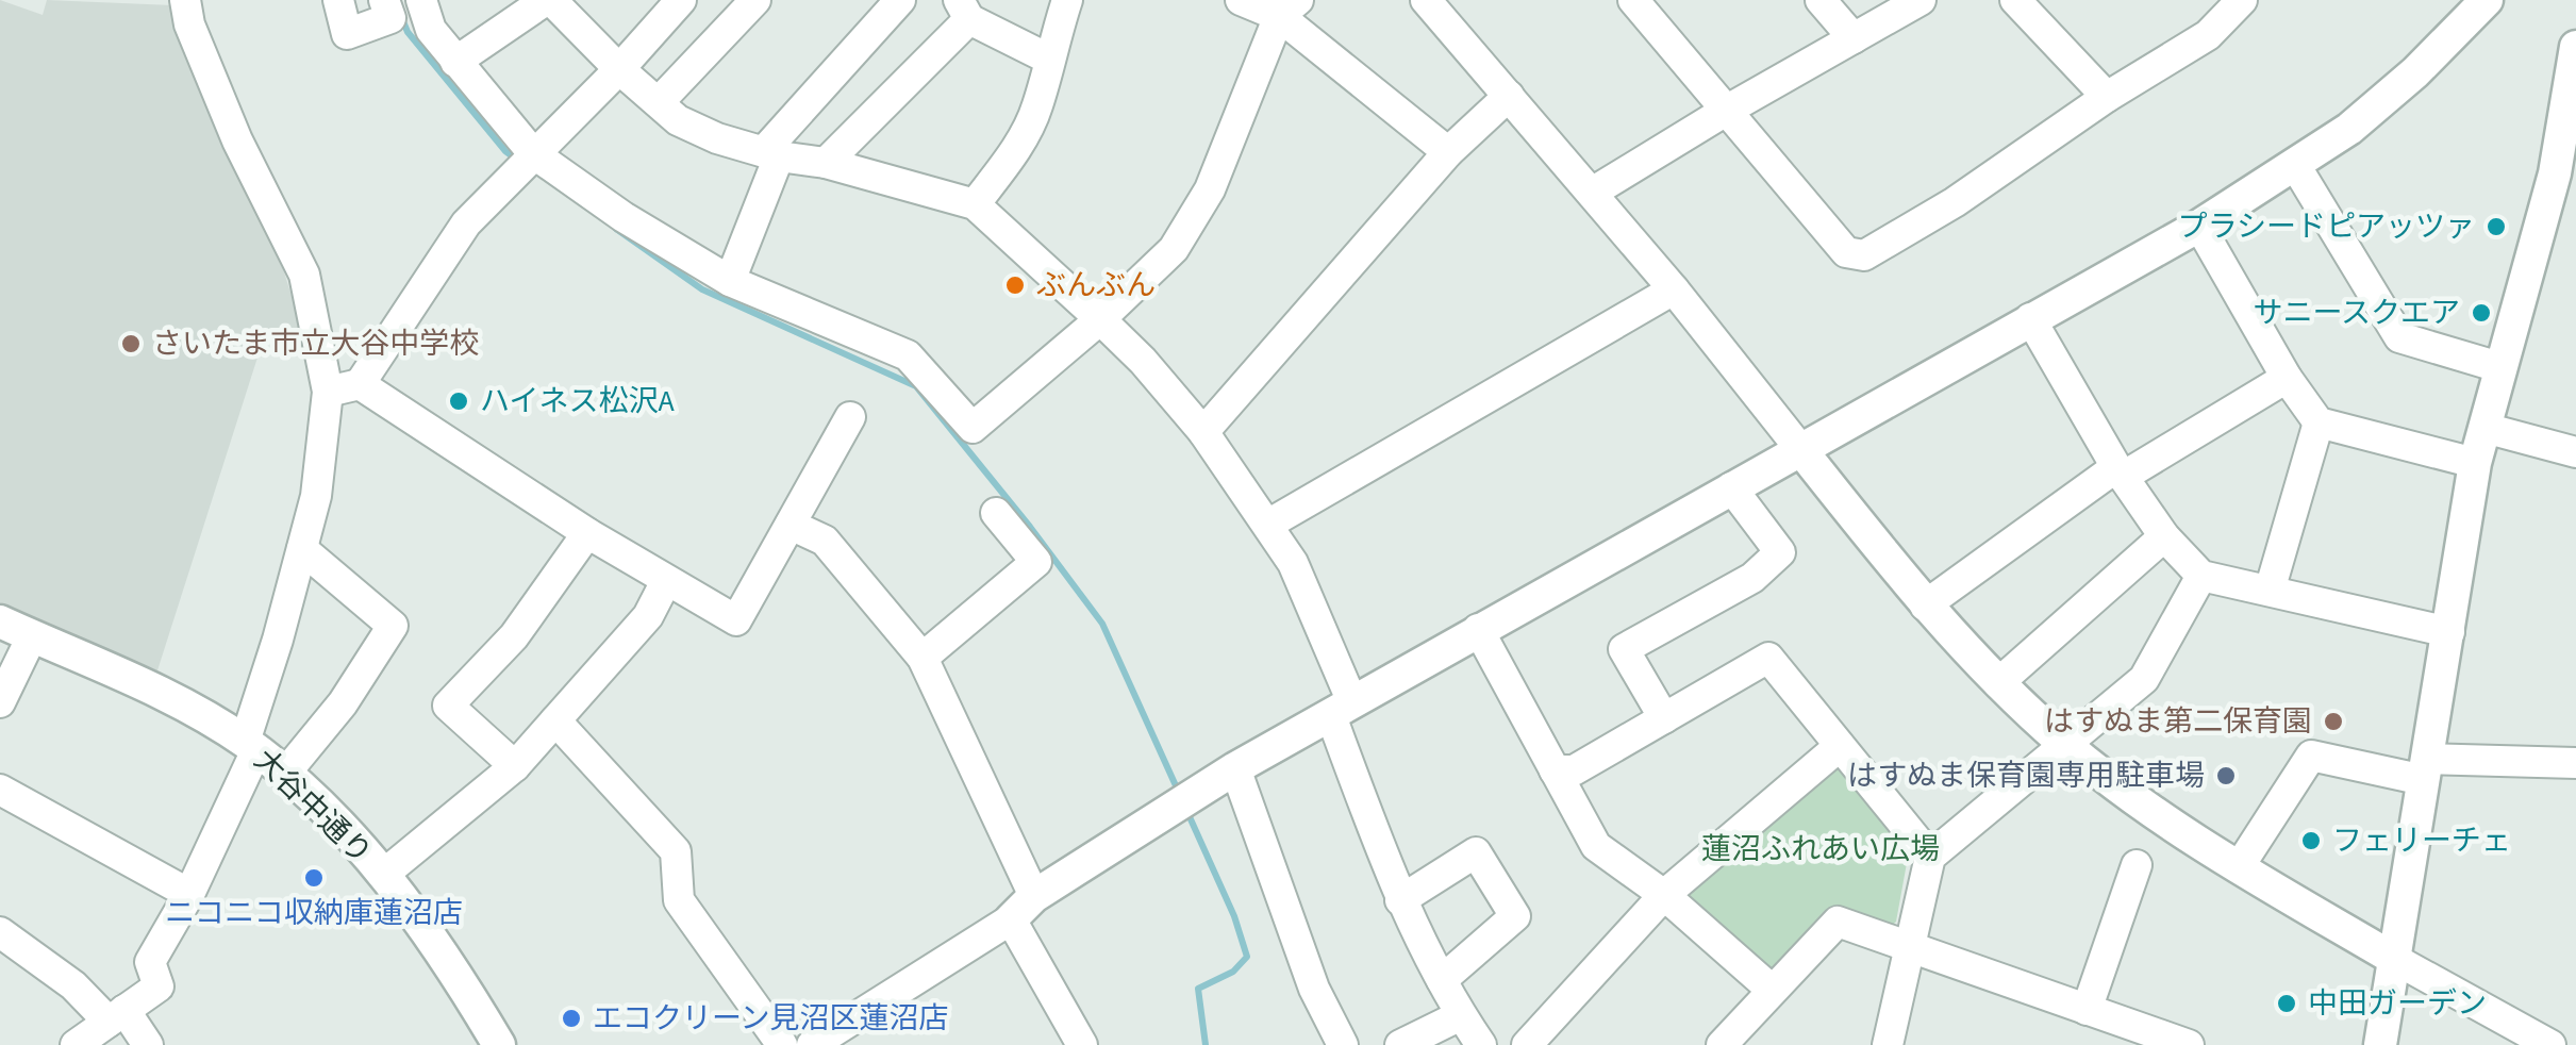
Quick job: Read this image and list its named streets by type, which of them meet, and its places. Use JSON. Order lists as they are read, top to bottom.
{
  "streets": {
    "street": ["大谷中通り"]
  },
  "parks": ["蓮沼ふれあい広場"],
  "places": [
    "プラシードピアッツァ",
    "ぶんぶん",
    "サニースクエア",
    "さいたま市立大谷中学校",
    "ハイネス松沢A",
    "はすぬま第二保育園",
    "はすぬま保育園専用駐車場",
    "フェリーチェ",
    "ニコニコ収納庫蓮沼店",
    "中田ガーデン",
    "エコクリーン見沼区蓮沼店"
  ]
}
